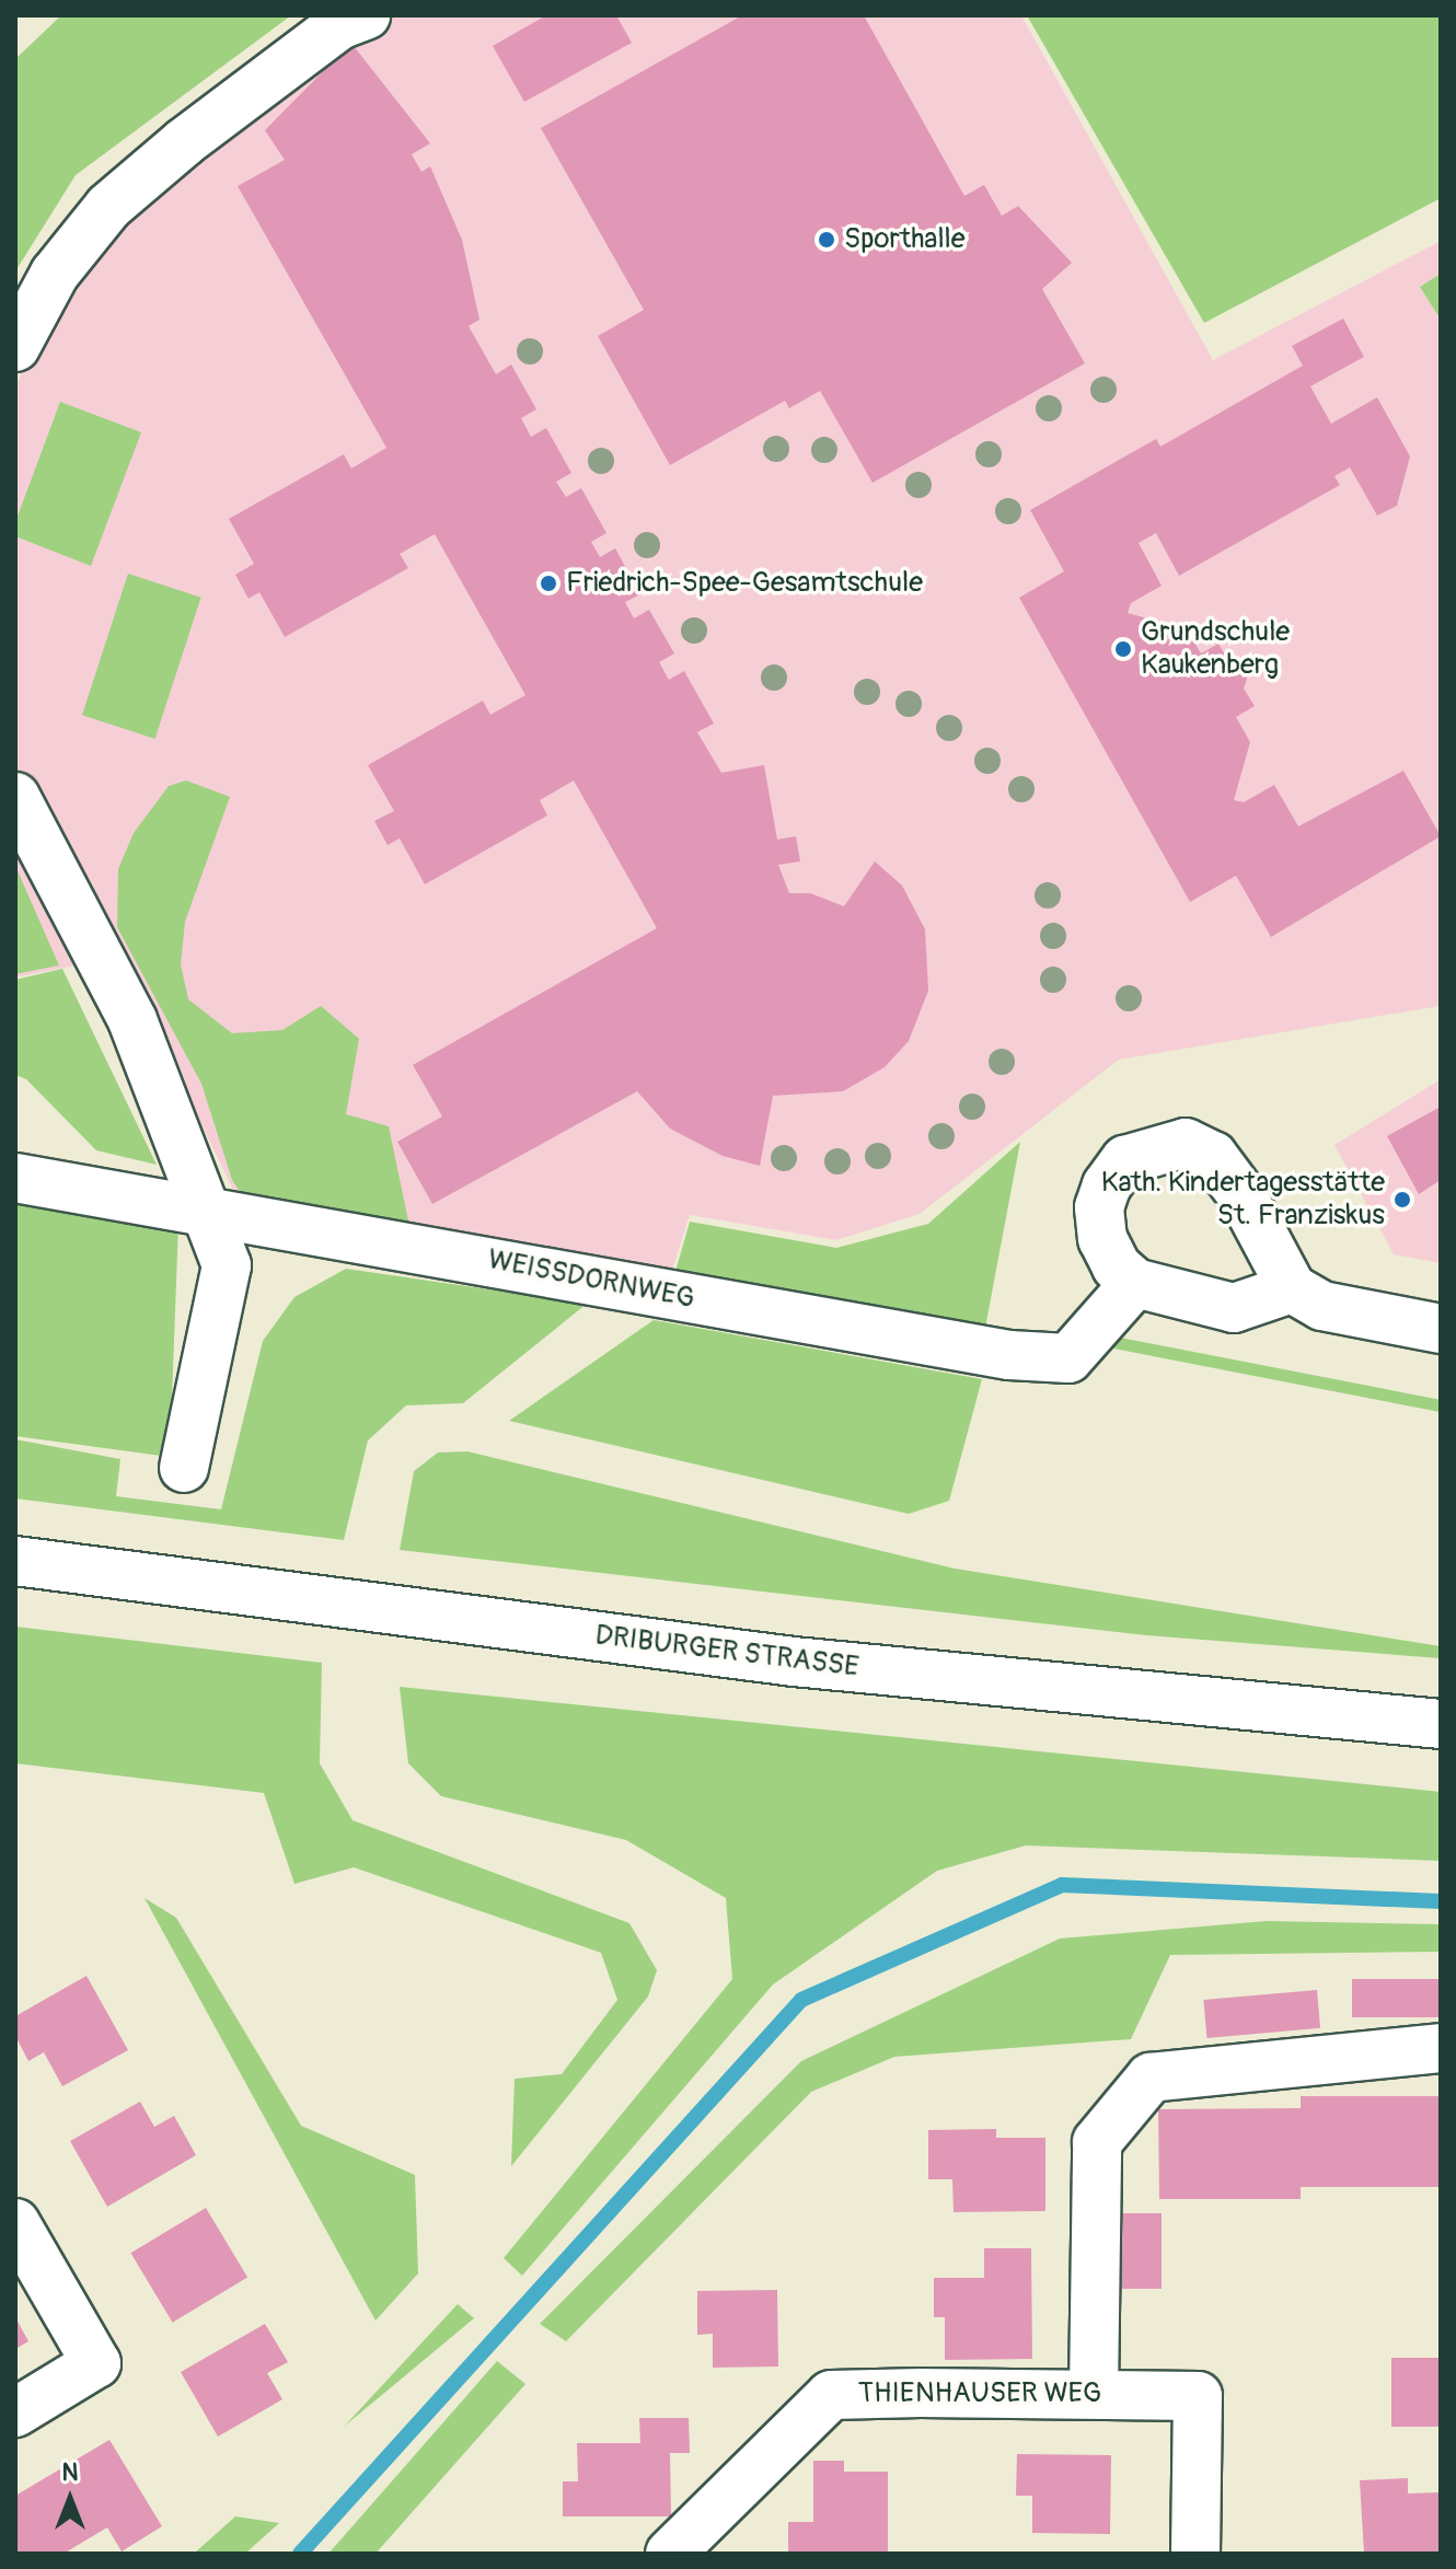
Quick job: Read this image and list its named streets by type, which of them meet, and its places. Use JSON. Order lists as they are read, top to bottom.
{
  "streets": {
    "street": ["WEISSDORNWEG", "DRIBURGER STRASSE", "THIENHAUSER WEG"]
  },
  "places": [
    "Sporthalle",
    "Friedrich-Spee-Gesamtschule",
    "Grundschule Kaukenberg",
    "Kath. Kindertagesstätte St. Franziskus"
  ],
  "north": "top"
}
